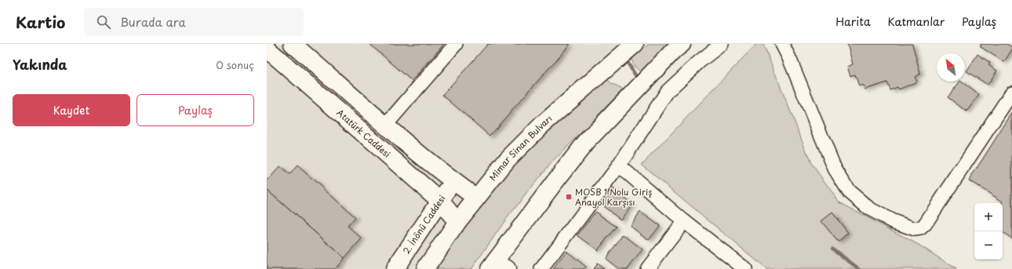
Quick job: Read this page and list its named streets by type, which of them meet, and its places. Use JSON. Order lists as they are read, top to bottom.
{
  "streets": {
    "main road": ["Atatürk Caddesi", "Mimar Sinan Bulvarı", "2. İnönü Caddesi"]
  },
  "crossings": [
    ["Atatürk Caddesi", "Mimar Sinan Bulvarı"],
    ["Atatürk Caddesi", "2. İnönü Caddesi"]
  ],
  "places": {
    "transit": ["MOSB 1 Nolu Giriş Anayol Karşısı"]
  },
  "north": "top left",
  "page": {
    "header": "Kartio",
    "search": "Burada ara",
    "nav": ["Harita", "Katmanlar", "Paylaş"],
    "heading": ["Yakında", "0 sonuç"],
    "buttons": ["Kaydet", "Paylaş"],
    "map_buttons": ["+", "−"]
  }
}
